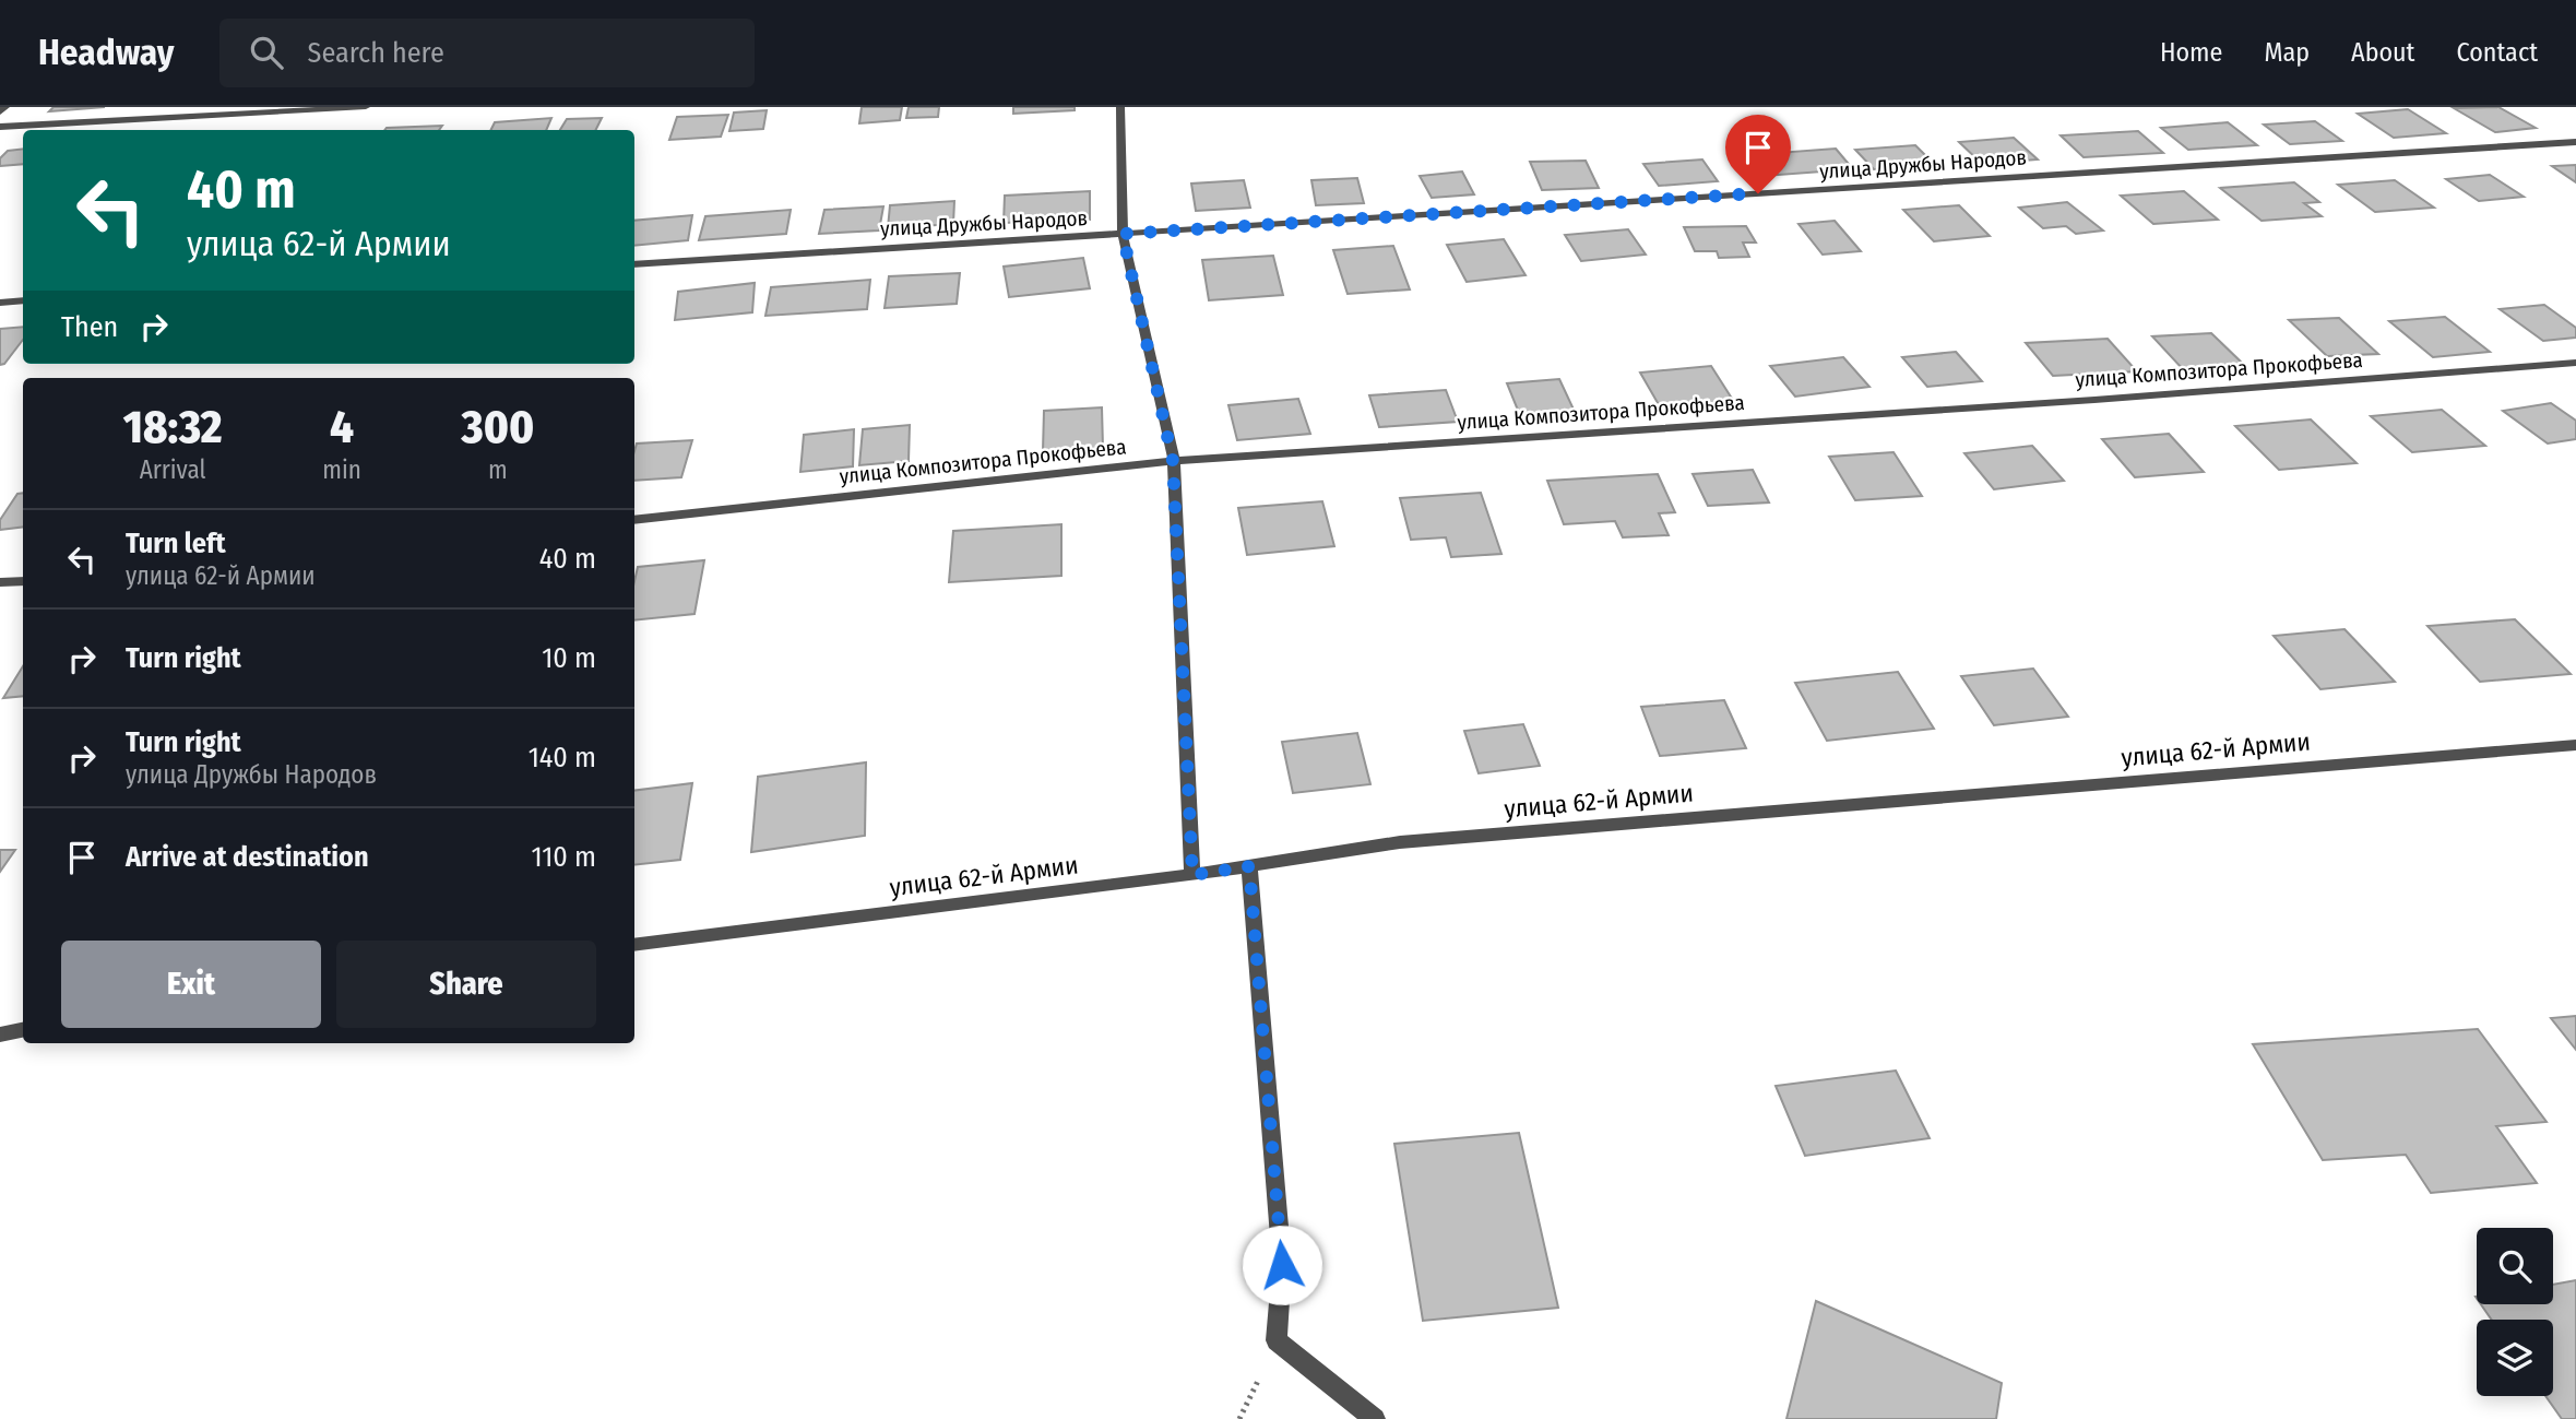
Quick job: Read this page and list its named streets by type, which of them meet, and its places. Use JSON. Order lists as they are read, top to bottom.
{
  "streets": {
    "street": ["улица Дружбы Народов", "улица Композитора Прокофьева", "улица 62-й Армии"]
  },
  "page": {
    "header": "Headway",
    "search": "Search here",
    "nav": [
      "Home",
      "Map",
      "About",
      "Contact"
    ],
    "turn": ["40 m", "улица 62-й Армии"],
    "then": "Then",
    "eta": [
      "18:32",
      "Arrival",
      "4",
      "min",
      "300",
      "m"
    ],
    "list": [
      {
        "name": "Turn left",
        "note": "улица 62-й Армии",
        "value": "40 m"
      },
      {
        "name": "Turn right",
        "value": "10 m"
      },
      {
        "name": "Turn right",
        "note": "улица Дружбы Народов",
        "value": "140 m"
      },
      {
        "name": "Arrive at destination",
        "value": "110 m"
      }
    ],
    "buttons": ["Exit", "Share"]
  }
}
